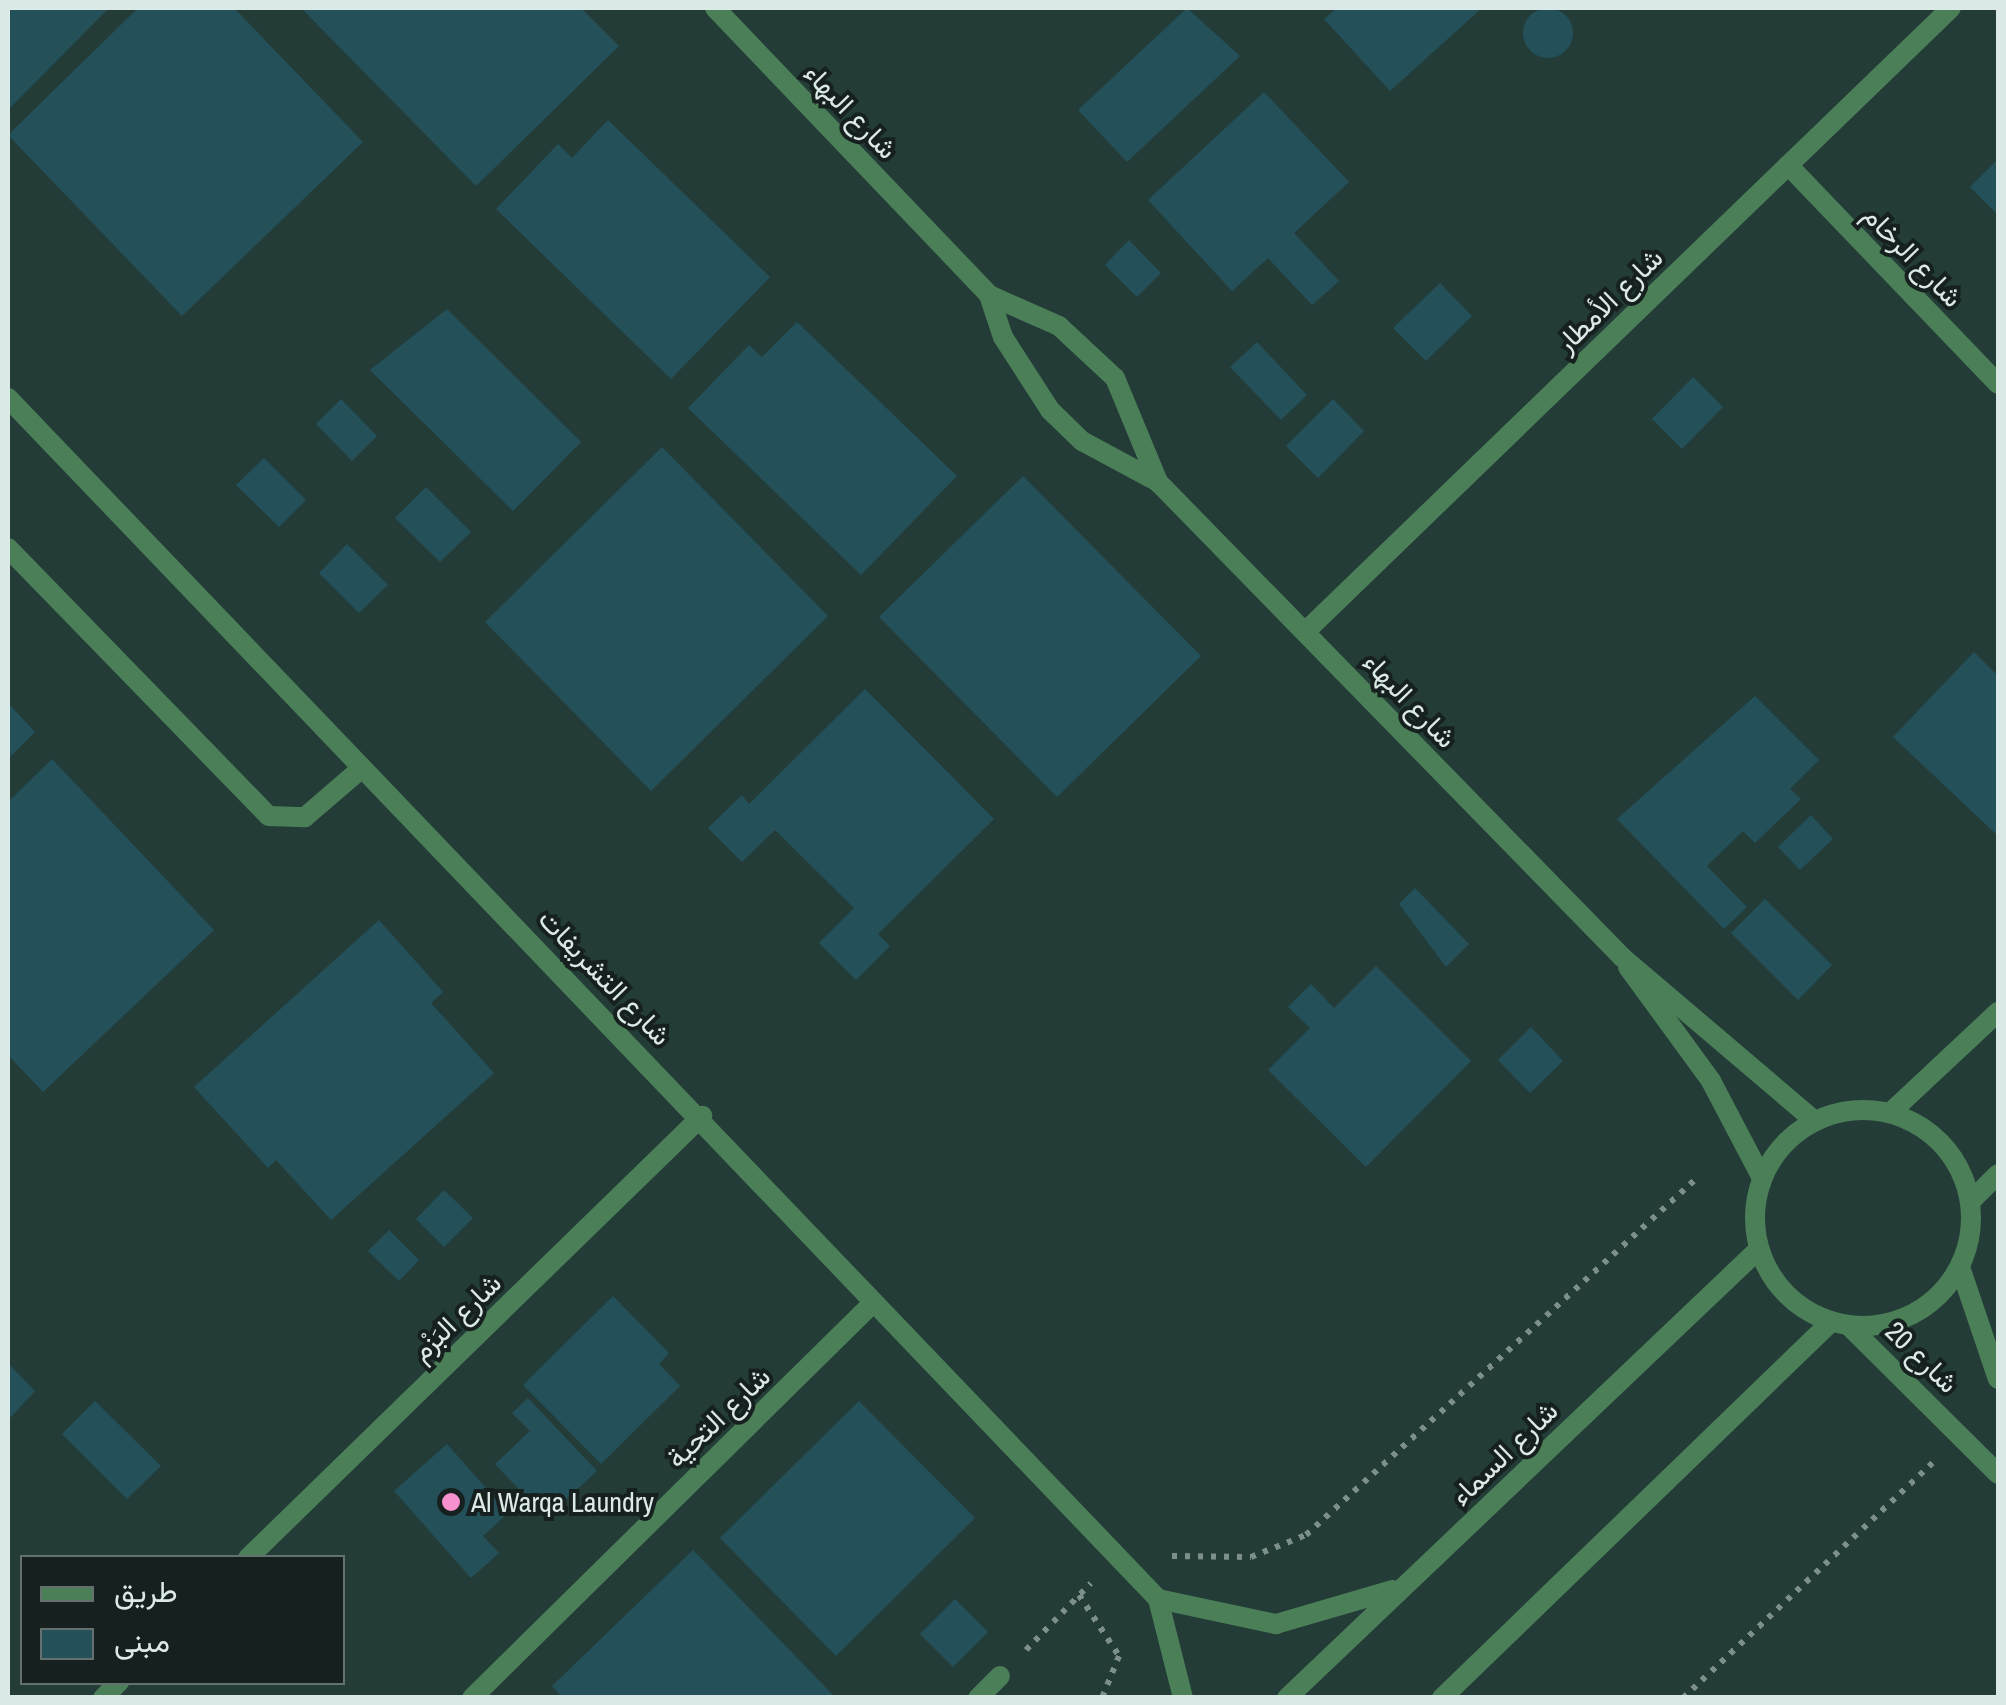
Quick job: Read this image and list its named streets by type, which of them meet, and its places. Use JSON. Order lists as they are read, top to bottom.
{
  "streets": {
    "street": [
      "شارع البهاء",
      "شارع الرخام",
      "شارع الأمطار",
      "شارع التشريفات",
      "شارع البَزْم",
      "شارع 20",
      "شارع التحية",
      "شارع السماء"
    ]
  },
  "crossings": [
    ["شارع البهاء", "شارع الأمطار"],
    ["شارع البهاء", "شارع 20"],
    ["شارع البهاء", "شارع السماء"],
    ["شارع الرخام", "شارع الأمطار"],
    ["شارع التشريفات", "شارع البَزْم"],
    ["شارع التشريفات", "شارع التحية"],
    ["شارع 20", "شارع السماء"]
  ],
  "places": ["Al Warqa Laundry"],
  "legend": ["طريق", "مبنى"]
}
